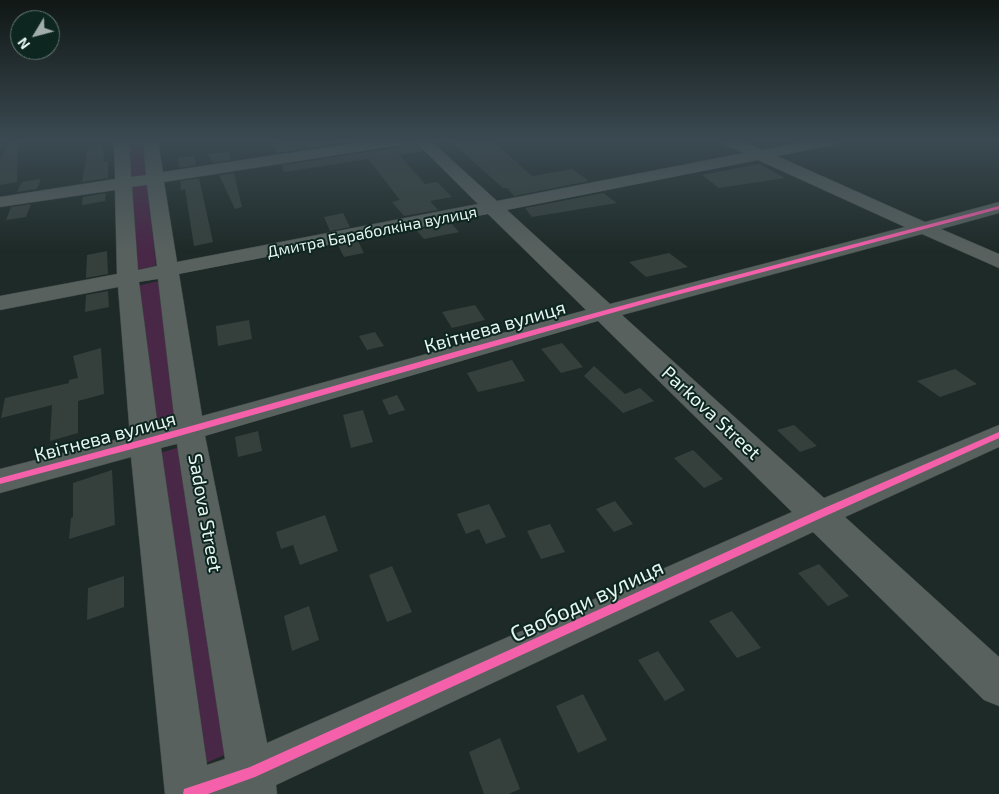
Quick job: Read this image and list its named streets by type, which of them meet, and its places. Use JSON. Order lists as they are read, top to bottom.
{
  "streets": {
    "street": [
      "Дмитра Бараболкіна вулиця",
      "Квітнева вулиця",
      "Parkova Street",
      "Sadova Street",
      "Свободи вулиця"
    ]
  },
  "crossings": [
    ["Дмитра Бараболкіна вулиця", "Parkova Street"],
    ["Дмитра Бараболкіна вулиця", "Sadova Street"],
    ["Квітнева вулиця", "Parkova Street"],
    ["Квітнева вулиця", "Sadova Street"],
    ["Parkova Street", "Свободи вулиця"],
    ["Sadova Street", "Свободи вулиця"]
  ],
  "north": "bottom left"
}
